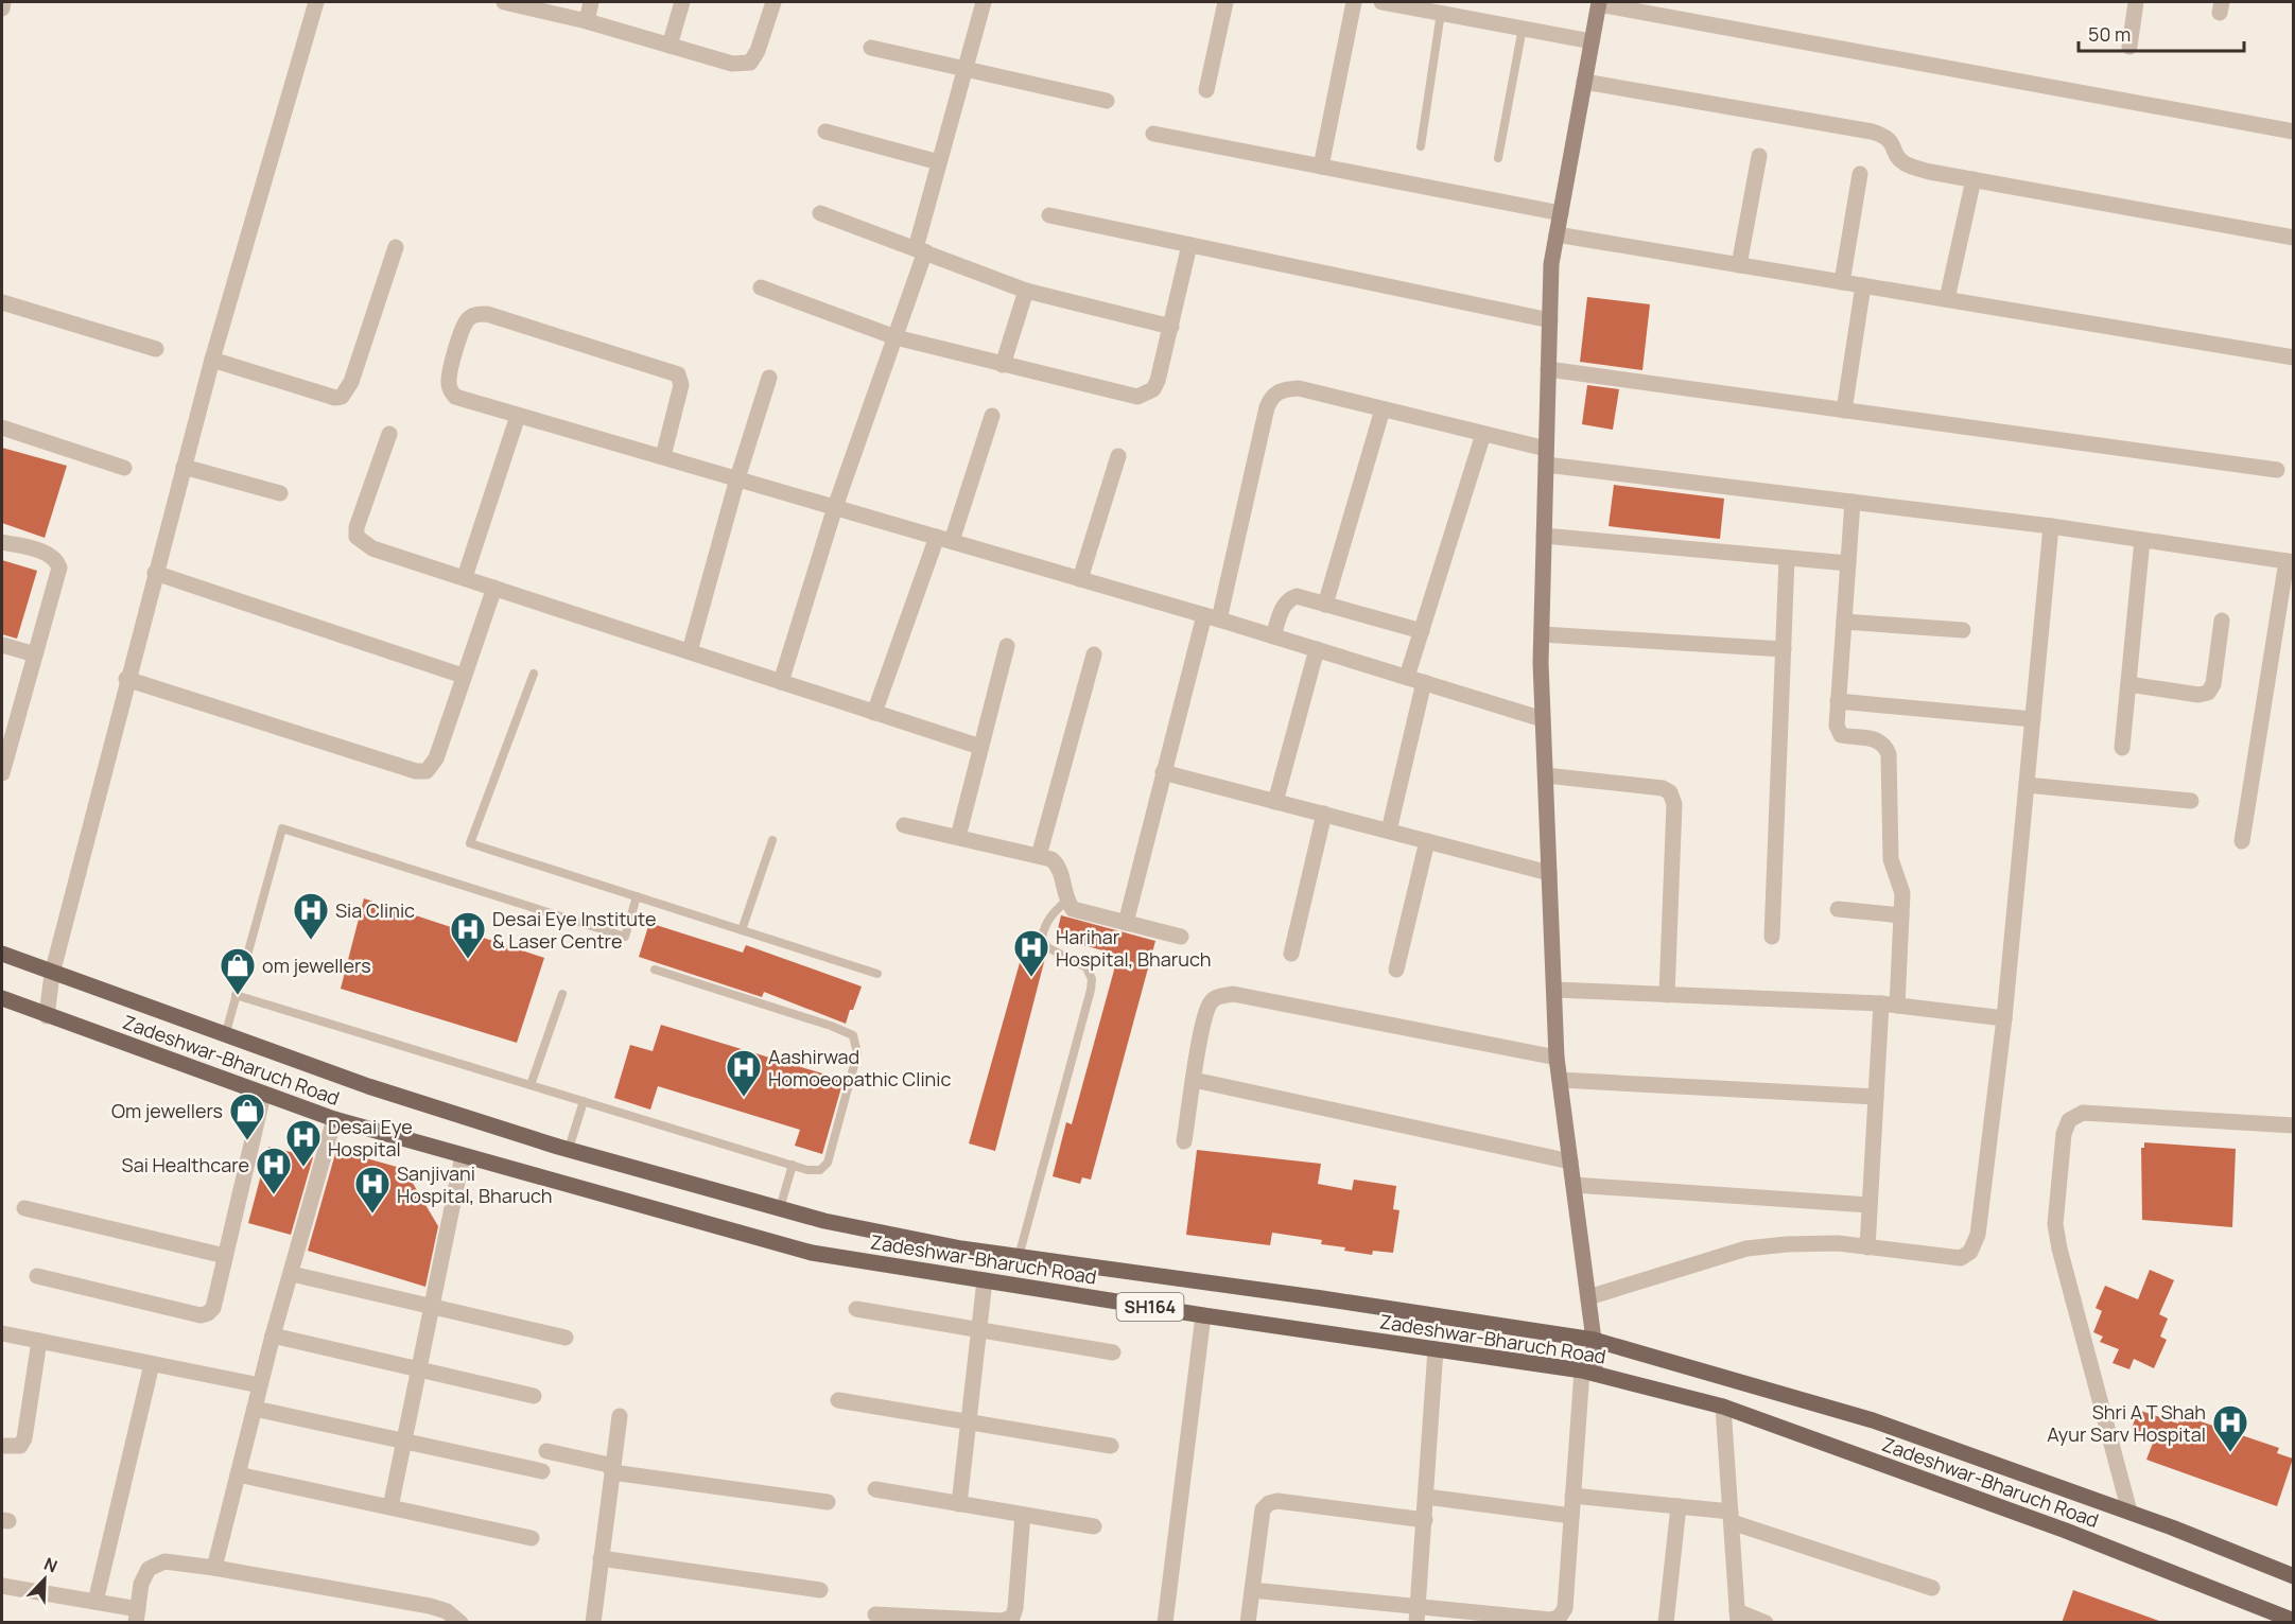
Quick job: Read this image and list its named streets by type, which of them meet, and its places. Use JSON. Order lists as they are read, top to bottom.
{
  "streets": {
    "main road": ["Zadeshwar-Bharuch Road", "SH164"]
  },
  "places": {
    "hospital": [
      "Sia Clinic",
      "Desai Eye Institute & Laser Centre",
      "Harihar Hospital, Bharuch",
      "Aashirwad Homoeopathic Clinic",
      "Desai Eye Hospital",
      "Sai Healthcare",
      "Sanjivani Hospital, Bharuch",
      "Shri A T Shah Ayur Sarv Hospital"
    ],
    "shop": ["om jewellers", "Om jewellers"]
  },
  "scale_bar": "50 m",
  "north": "top right"
}
